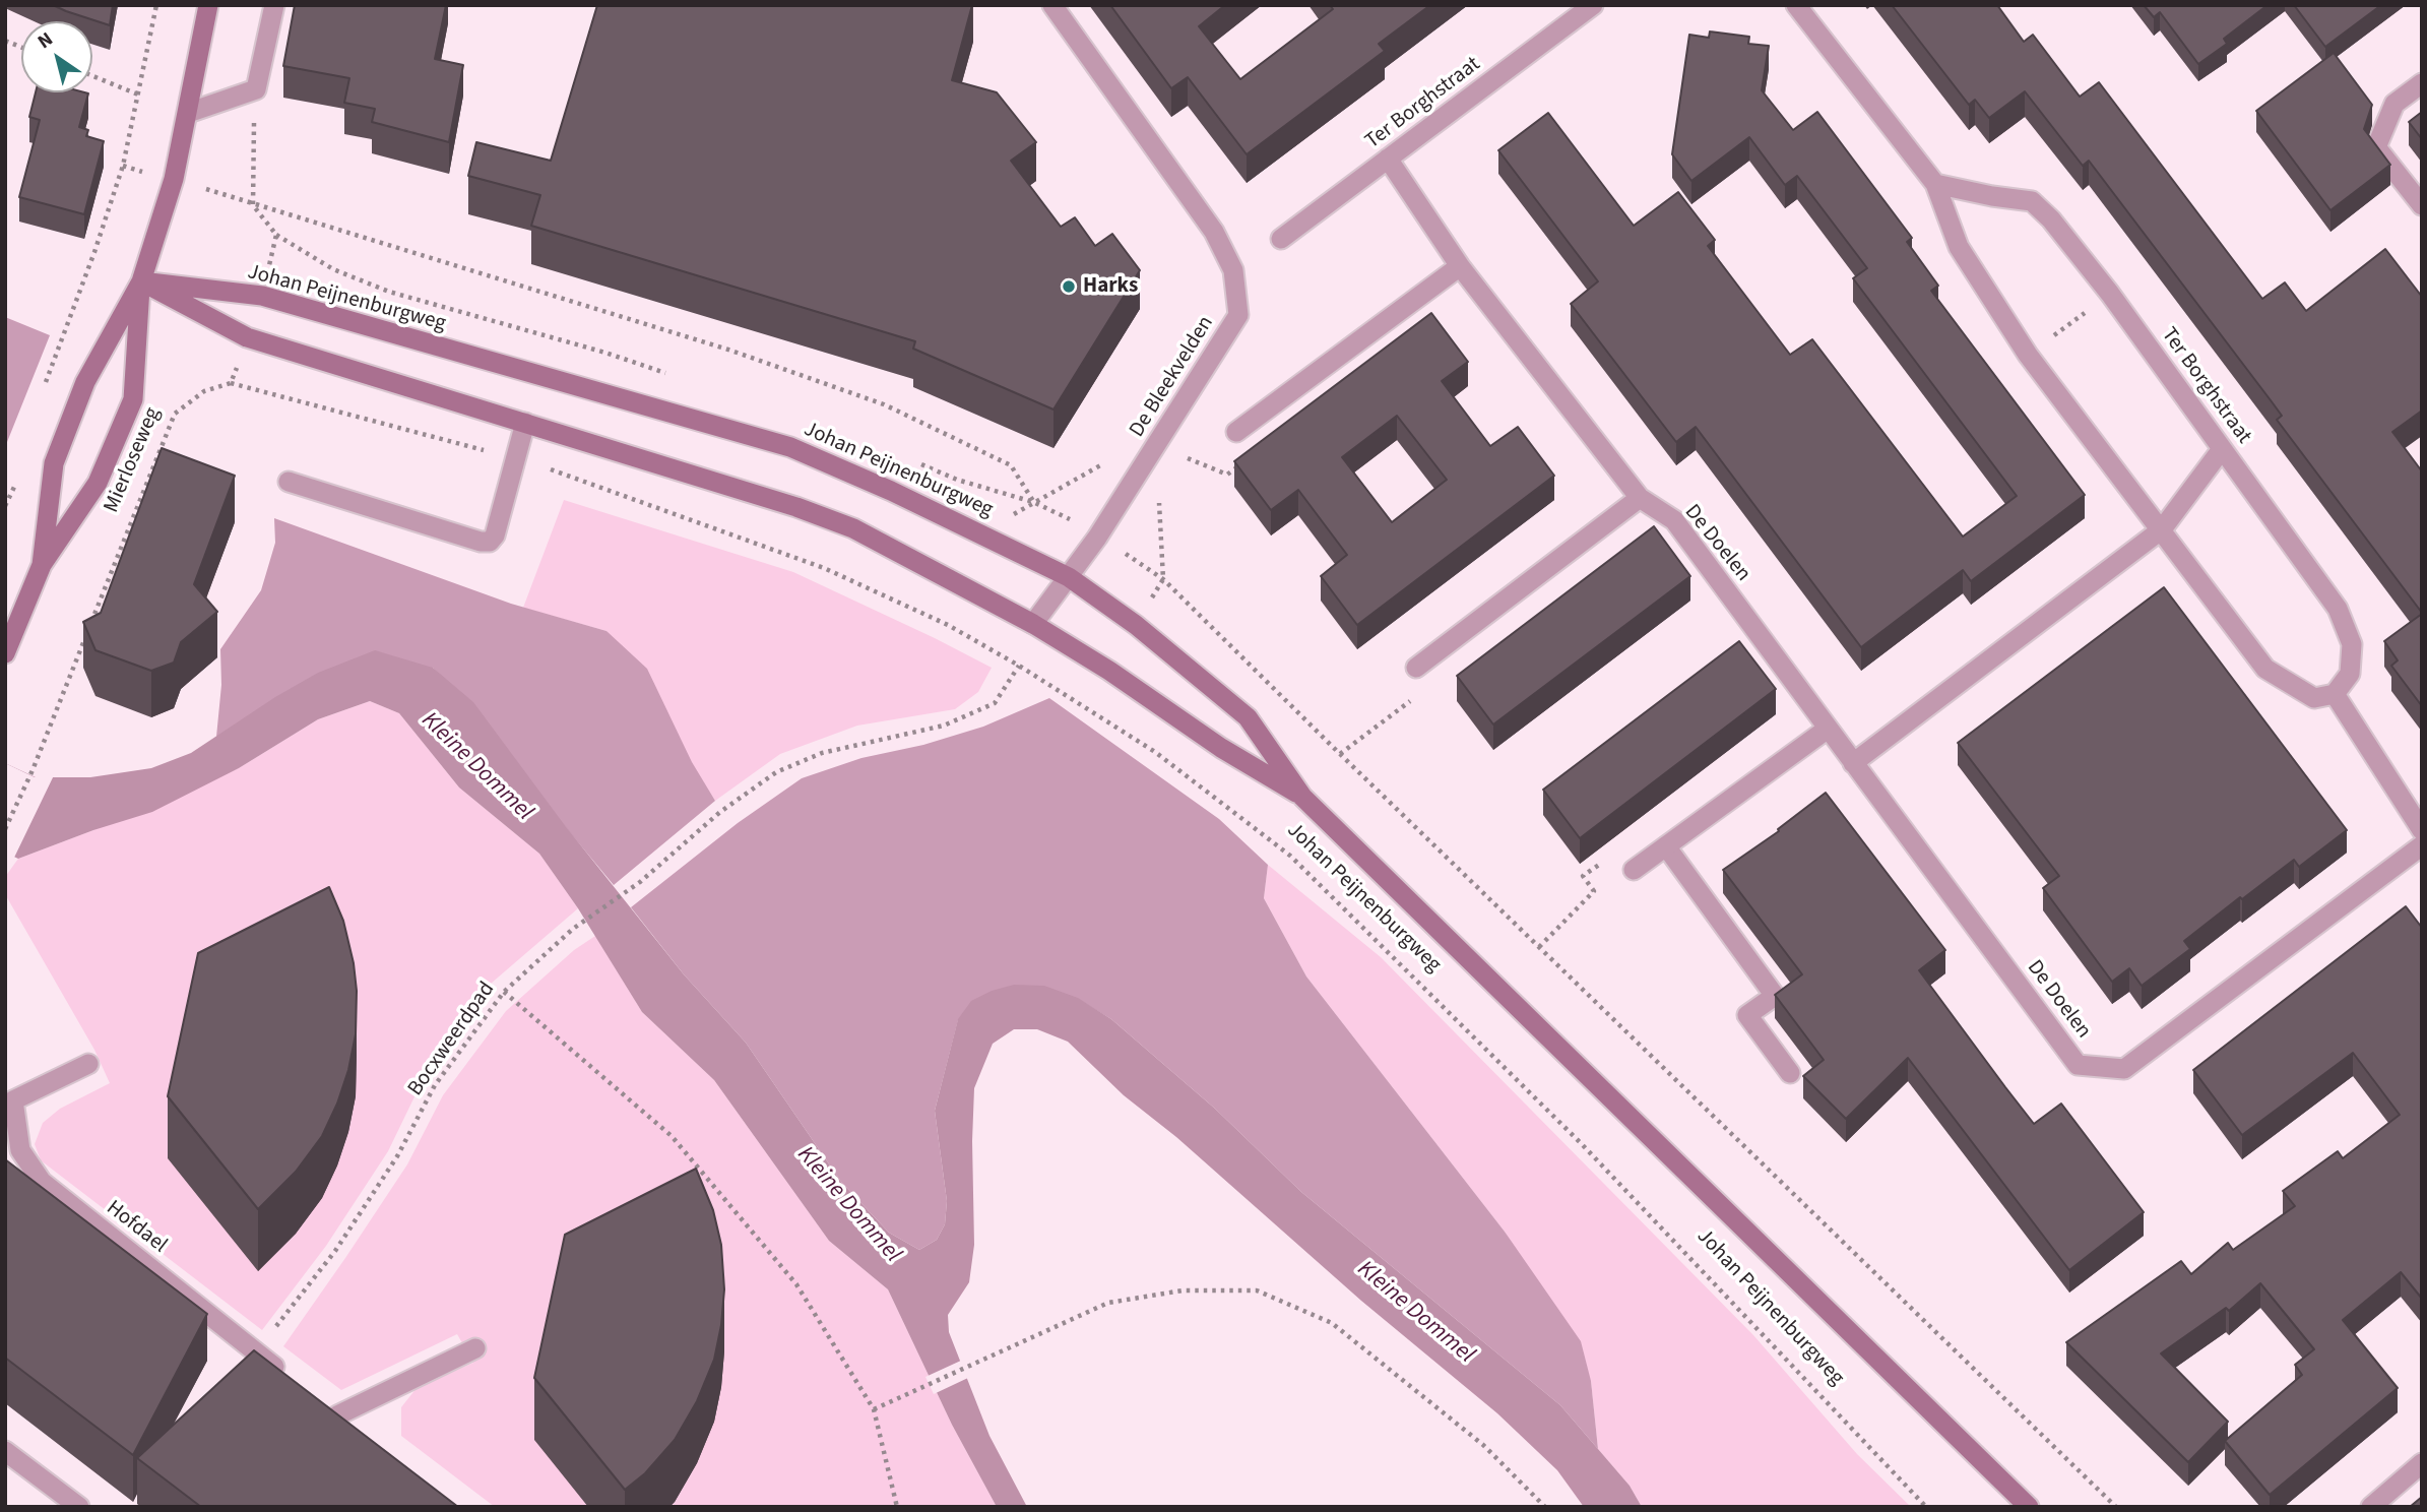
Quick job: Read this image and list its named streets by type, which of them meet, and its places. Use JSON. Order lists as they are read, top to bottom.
{
  "streets": {
    "main road": ["Johan Peijnenburgweg", "Mierloseweg"],
    "street": [
      "Ter Borghstraat",
      "De Bleekvelden",
      "De Doelen",
      "Hofdael"
    ],
    "path": ["Bocxweerdpad"]
  },
  "crossings": [
    ["Ter Borghstraat", "De Doelen"],
    ["Johan Peijnenburgweg", "De Bleekvelden"],
    ["Johan Peijnenburgweg", "Mierloseweg"],
    ["Johan Peijnenburgweg", "Bocxweerdpad"],
    ["Bocxweerdpad", "Hofdael"]
  ],
  "water": ["Kleine Dommel"],
  "places": ["Harks"],
  "north": "top left"
}
